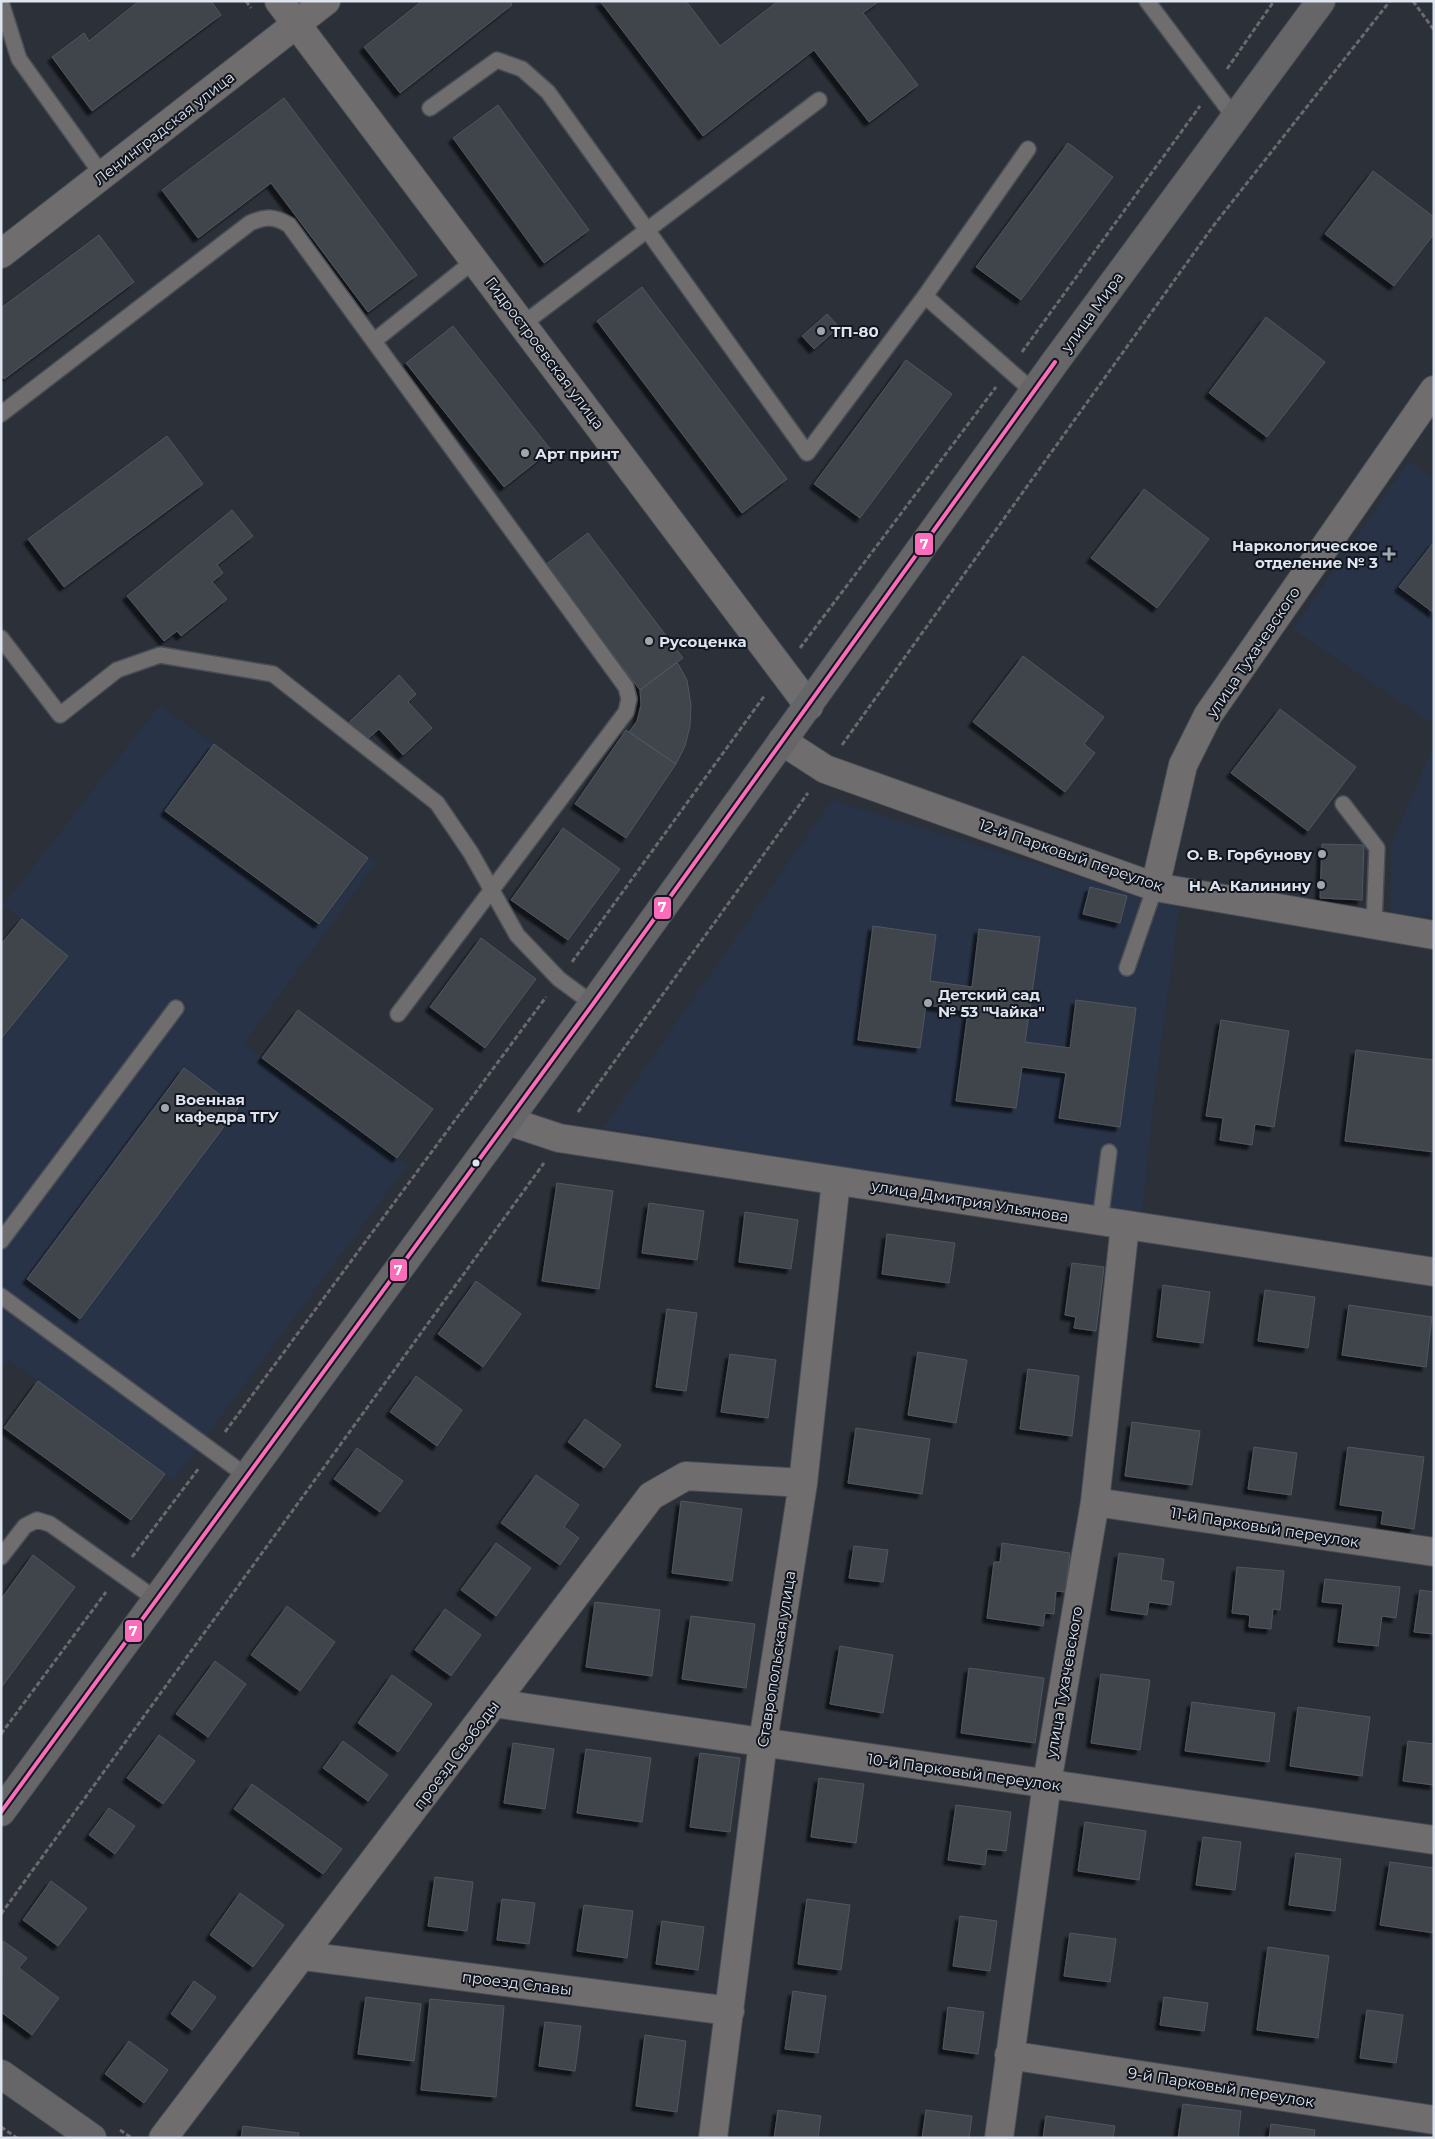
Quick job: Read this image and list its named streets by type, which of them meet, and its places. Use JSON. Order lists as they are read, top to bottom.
{
  "streets": {
    "main road": ["улица Мира"],
    "street": [
      "Ленинградская улица",
      "Гидростроевская улица",
      "улица Тухачевского",
      "12-й Парковый переулок",
      "улица Дмитрия Ульянова",
      "11-й Парковый переулок",
      "Ставропольская улица",
      "проезд Свободы",
      "10-й Парковый переулок",
      "проезд Славы",
      "9-й Парковый переулок"
    ]
  },
  "crossings": [
    ["Ленинградская улица", "Гидростроевская улица"],
    ["улица Мира", "Гидростроевская улица"],
    ["улица Мира", "12-й Парковый переулок"],
    ["улица Мира", "улица Дмитрия Ульянова"],
    ["улица Тухачевского", "12-й Парковый переулок"],
    ["улица Тухачевского", "улица Дмитрия Ульянова"],
    ["улица Тухачевского", "11-й Парковый переулок"],
    ["улица Тухачевского", "10-й Парковый переулок"],
    ["улица Тухачевского", "9-й Парковый переулок"],
    ["улица Дмитрия Ульянова", "Ставропольская улица"],
    ["Ставропольская улица", "проезд Свободы"],
    ["Ставропольская улица", "10-й Парковый переулок"],
    ["Ставропольская улица", "проезд Славы"],
    ["проезд Свободы", "10-й Парковый переулок"],
    ["проезд Свободы", "проезд Славы"]
  ],
  "places": {
    "other": [
      "ТП-80",
      "Арт принт",
      "Русоценка",
      "О. В. Горбунову",
      "Н. А. Калинину",
      "Детский сад № 53 \"Чайка\"",
      "Военная кафедра ТГУ"
    ],
    "health": ["Наркологическое отделение № 3"]
  },
  "lines": ["transit line 7"]
}
